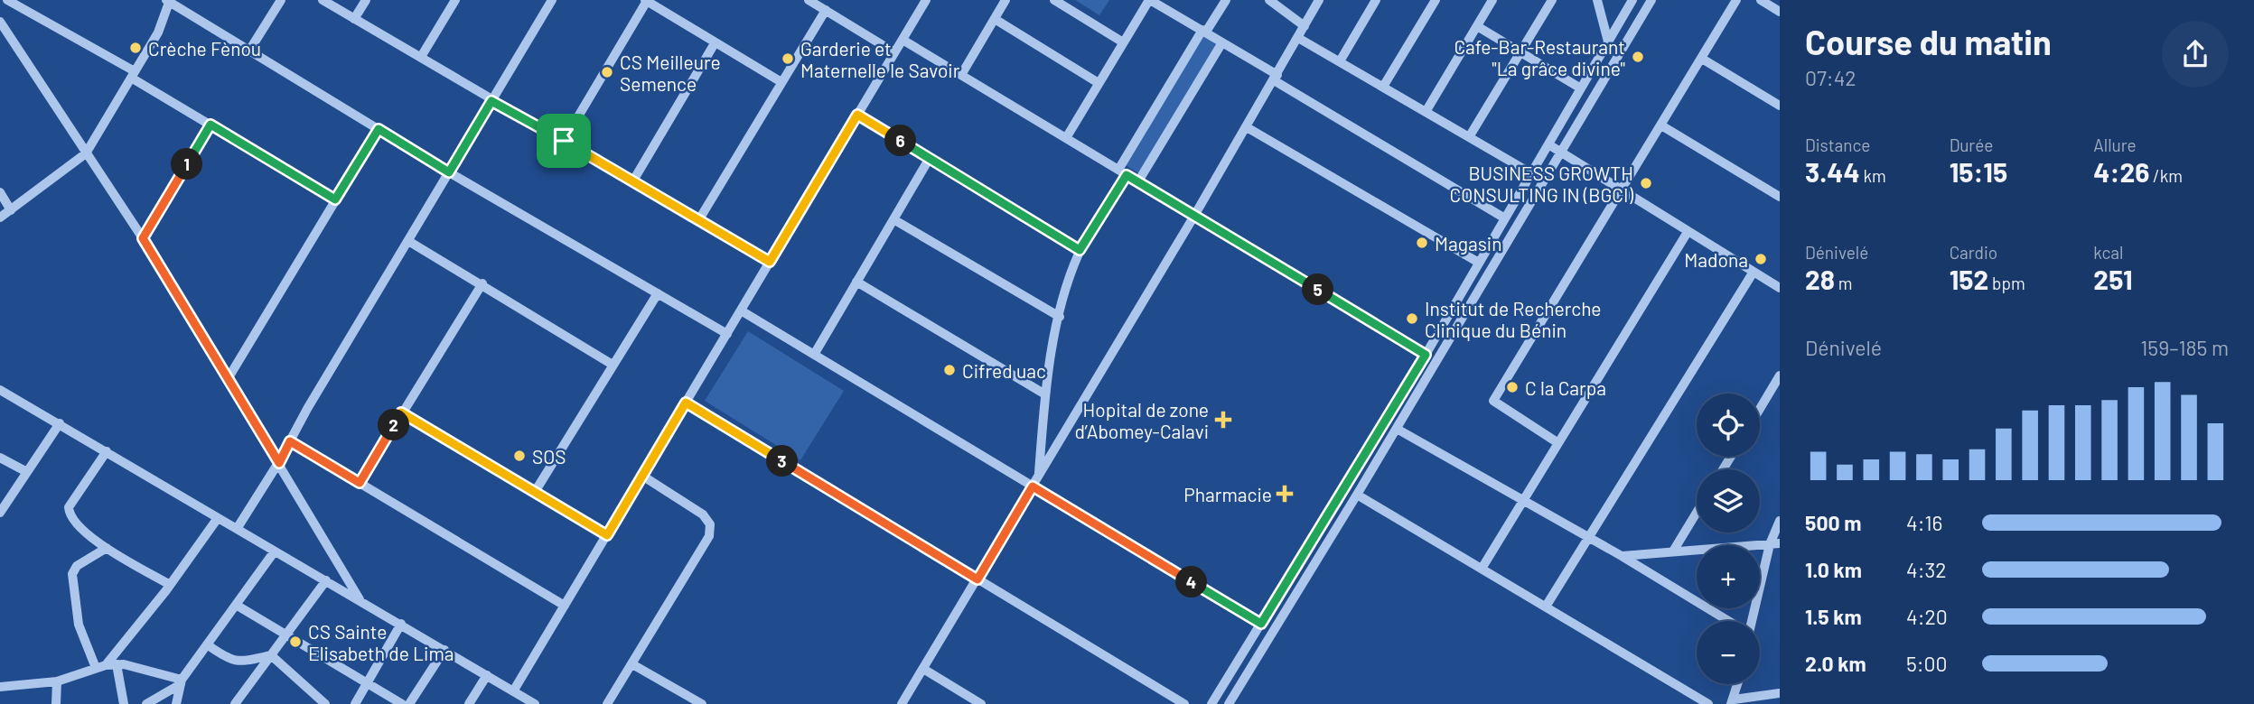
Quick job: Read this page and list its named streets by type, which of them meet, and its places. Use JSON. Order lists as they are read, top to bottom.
{
  "places": {
    "other": [
      "Crèche Fènou",
      "Cafe-Bar-Restaurant ''La grâce divine''",
      "Garderie et Maternelle le Savoir",
      "CS Meilleure Semence",
      "BUSINESS GROWTH CONSULTING IN (BGCI)",
      "Magasin",
      "Madona",
      "Institut de Recherche Clinique du Bénin",
      "Cifred uac",
      "C la Carpa",
      "SOS",
      "CS Sainte Elisabeth de Lima"
    ],
    "health": ["Hopital de zone d’Abomey-Calavi", "Pharmacie"]
  },
  "page": {
    "heading": ["Course du matin", "07:42"],
    "stats": [
      ["Distance", "3.44 km"],
      ["Durée", "15:15"],
      ["Allure", "4:26 /km"],
      ["Dénivelé", "28 m"],
      ["Cardio", "152 bpm"],
      ["kcal", "251"]
    ],
    "pins": [
      "6",
      "1",
      "5",
      "2",
      "3",
      "4"
    ],
    "chart": ["Dénivelé", "159–185 m"],
    "map_buttons": ["+", "−"],
    "list": [
      {
        "name": "500 m",
        "note": "4:16"
      },
      {
        "name": "1.0 km",
        "note": "4:32"
      },
      {
        "name": "1.5 km",
        "note": "4:20"
      },
      {
        "name": "2.0 km",
        "note": "5:00"
      }
    ]
  }
}
